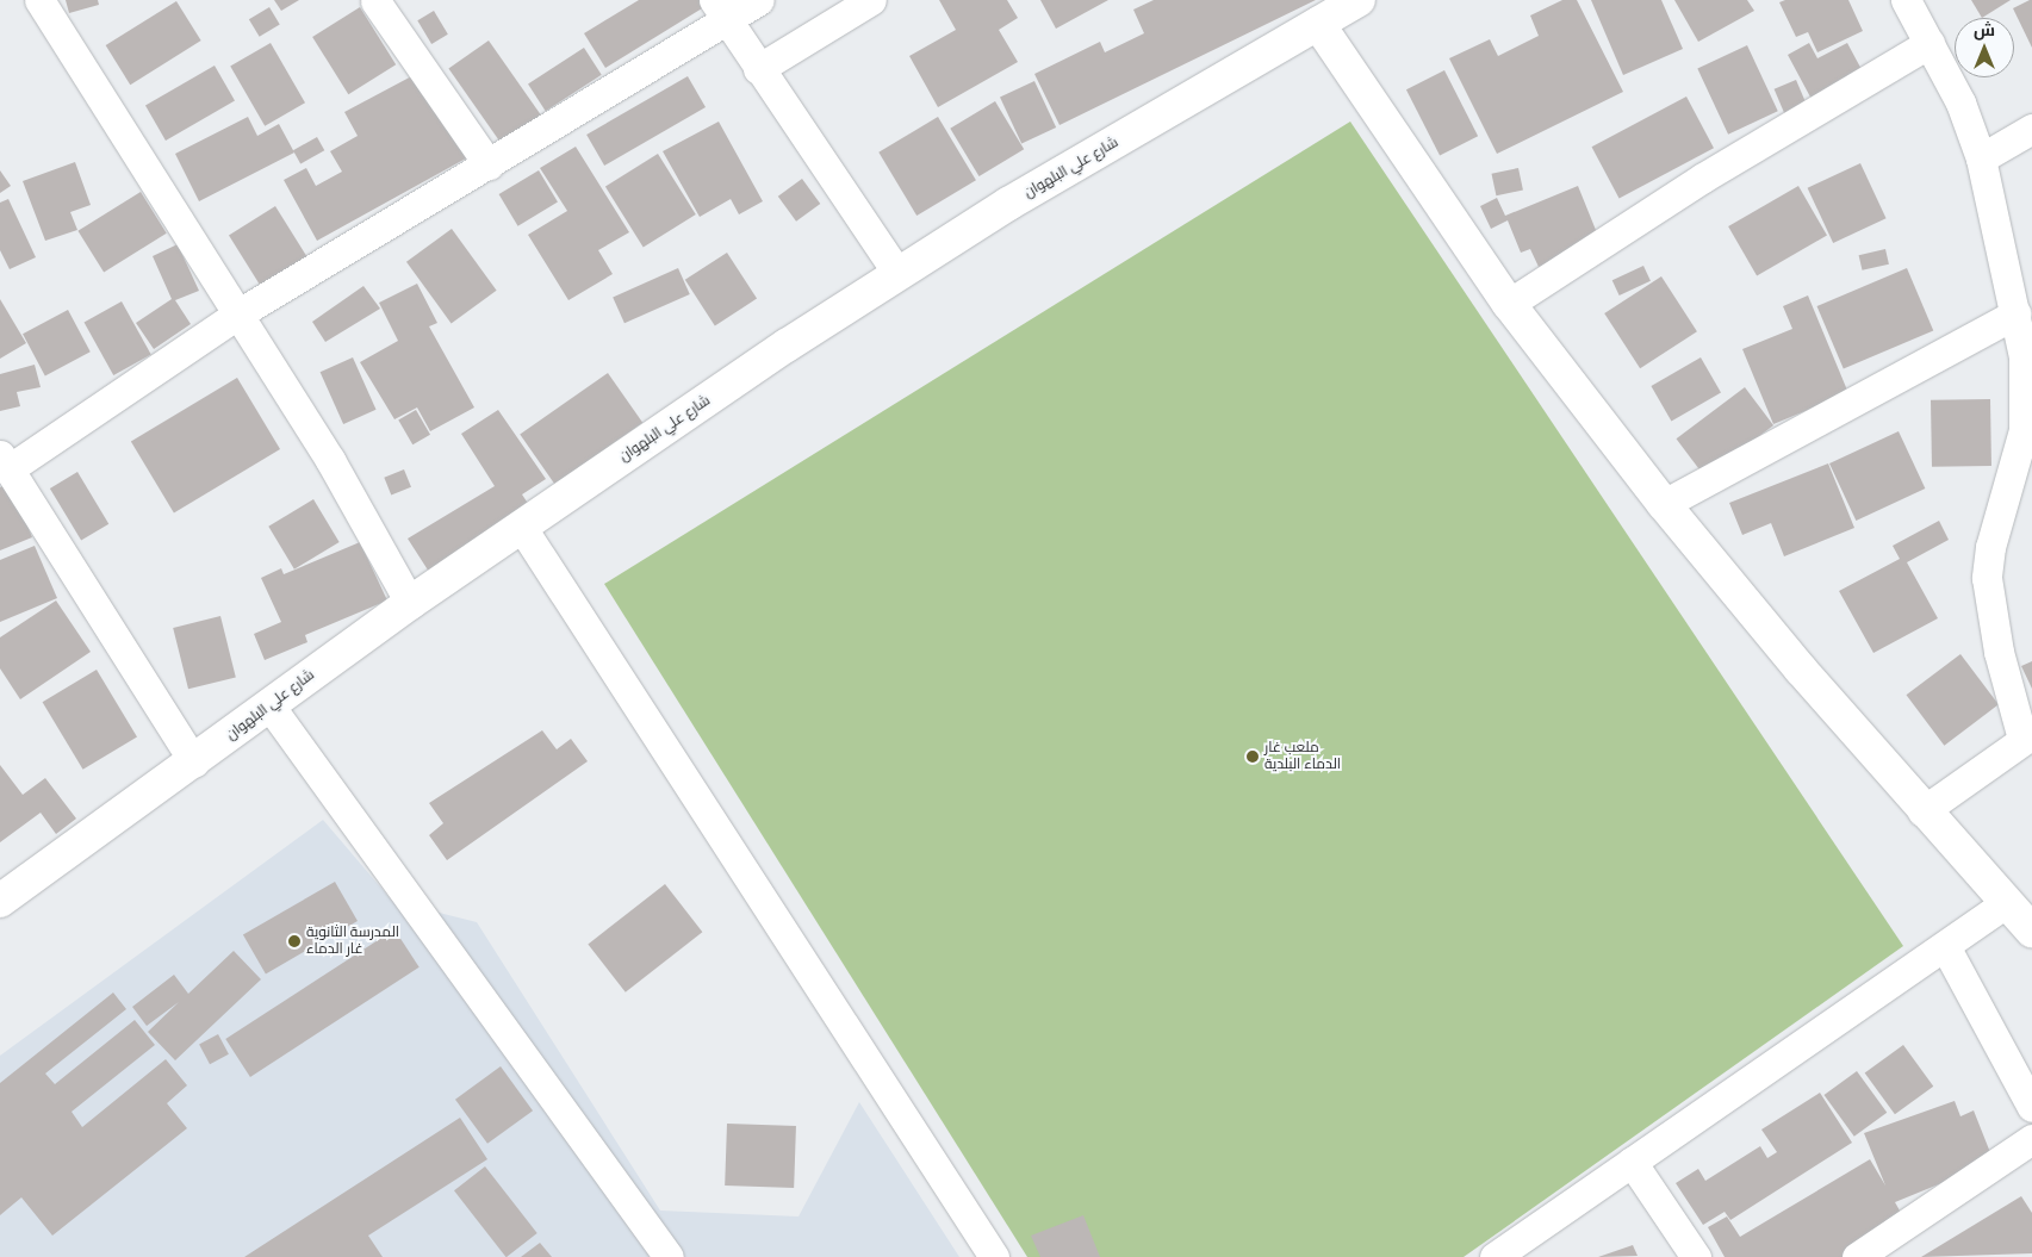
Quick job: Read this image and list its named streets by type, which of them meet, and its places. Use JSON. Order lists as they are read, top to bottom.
{
  "streets": {
    "street": ["شارع علي البلهوان"]
  },
  "places": ["ملعب غار الدماء البلدية", "المدرسة الثانوية غار الدماء"],
  "north": "top"
}
